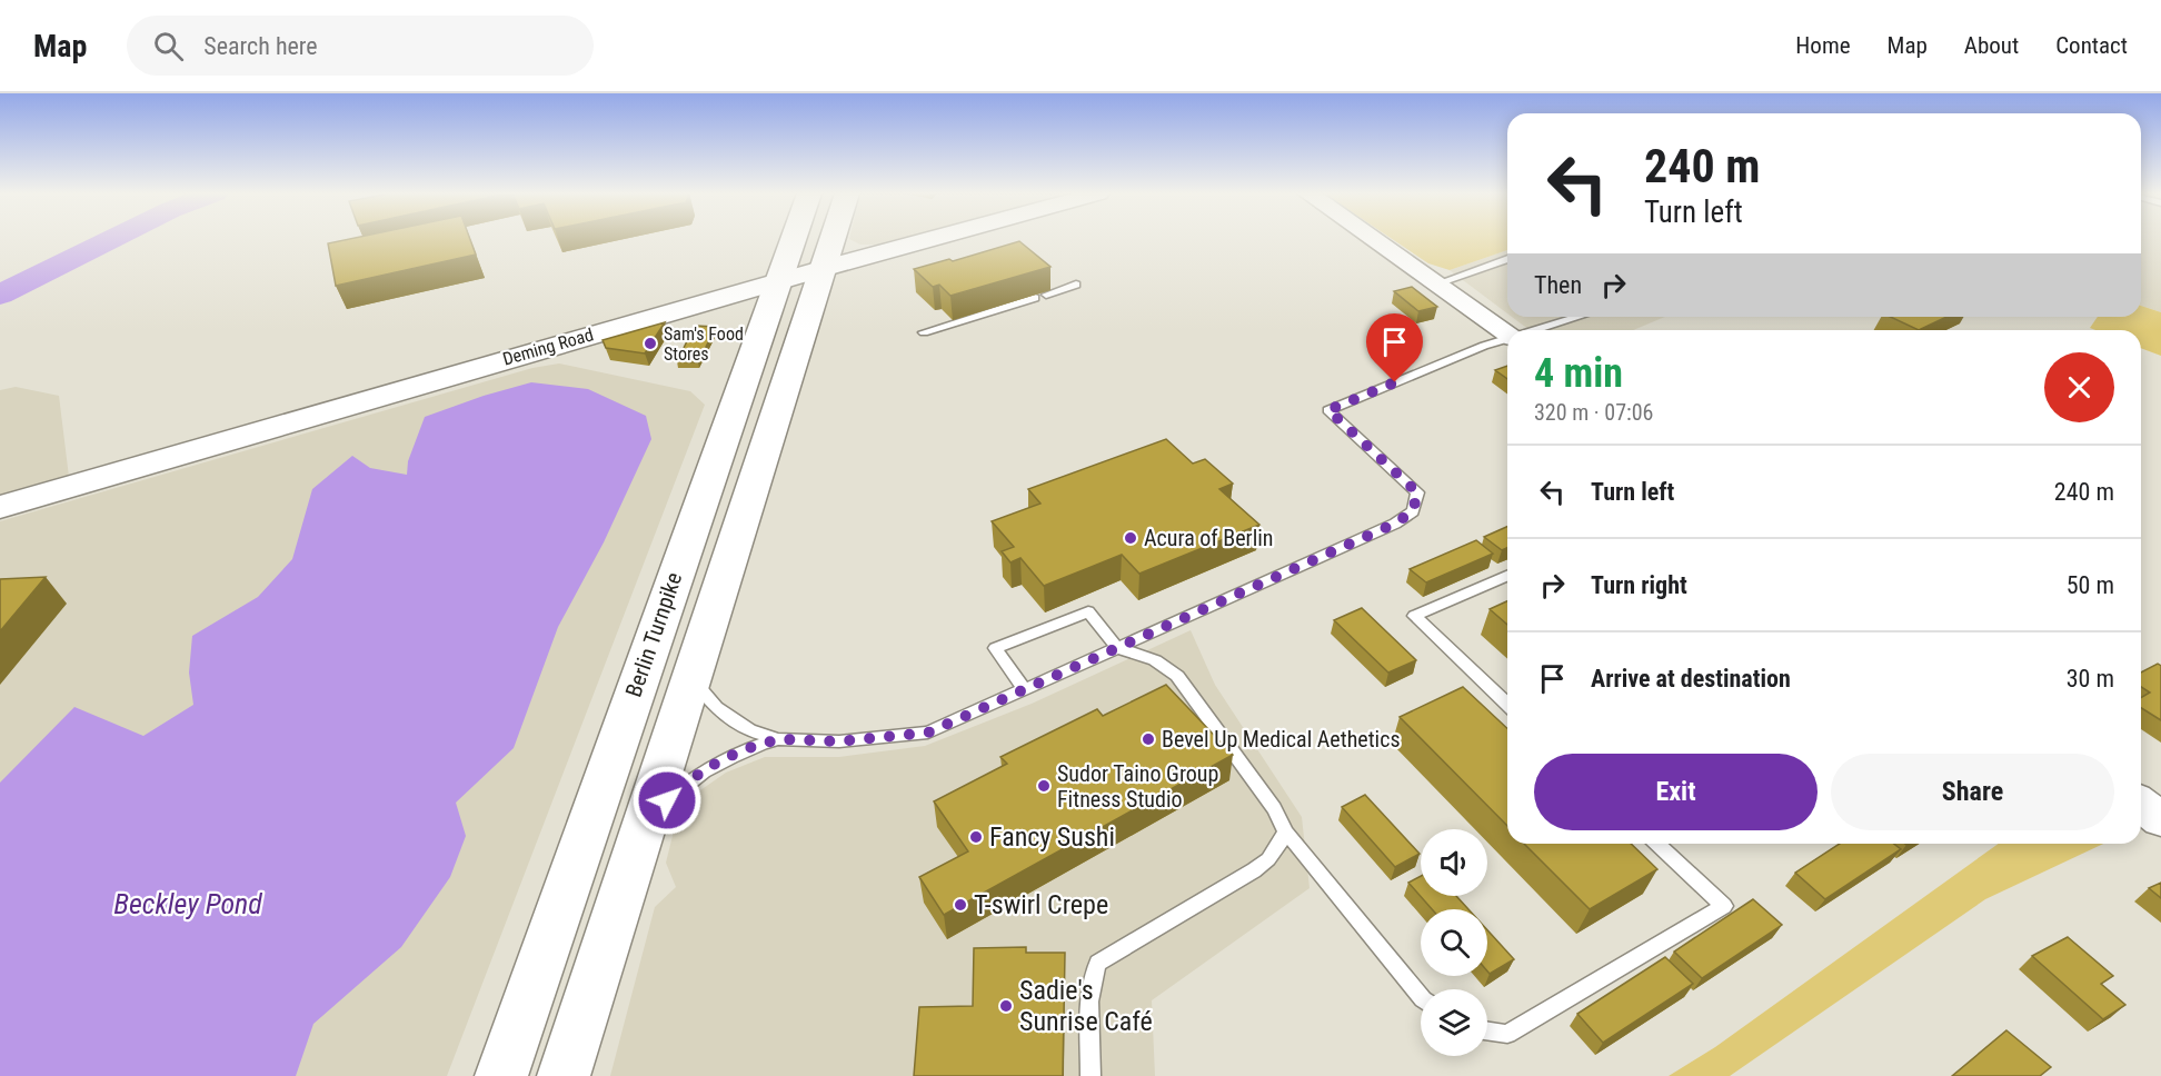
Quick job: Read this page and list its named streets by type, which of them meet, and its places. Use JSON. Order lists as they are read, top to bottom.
{
  "streets": {
    "main road": ["Deming Road", "Berlin Turnpike"]
  },
  "crossings": [
    ["Deming Road", "Berlin Turnpike"]
  ],
  "water": ["Beckley Pond"],
  "places": [
    "Sam's Food Stores",
    "Acura of Berlin",
    "Bevel Up Medical Aethetics",
    "Sudor Taino Group Fitness Studio",
    "Fancy Sushi",
    "T-swirl Crepe",
    "Sadie's Sunrise Café"
  ],
  "page": {
    "header": "Map",
    "search": "Search here",
    "nav": [
      "Home",
      "Map",
      "About",
      "Contact"
    ],
    "turn": ["240 m", "Turn left"],
    "then": "Then",
    "heading": ["4 min", "320 m · 07:06"],
    "list": [
      {
        "name": "Turn left",
        "value": "240 m"
      },
      {
        "name": "Turn right",
        "value": "50 m"
      },
      {
        "name": "Arrive at destination",
        "value": "30 m"
      }
    ],
    "buttons": ["Exit", "Share"]
  }
}
